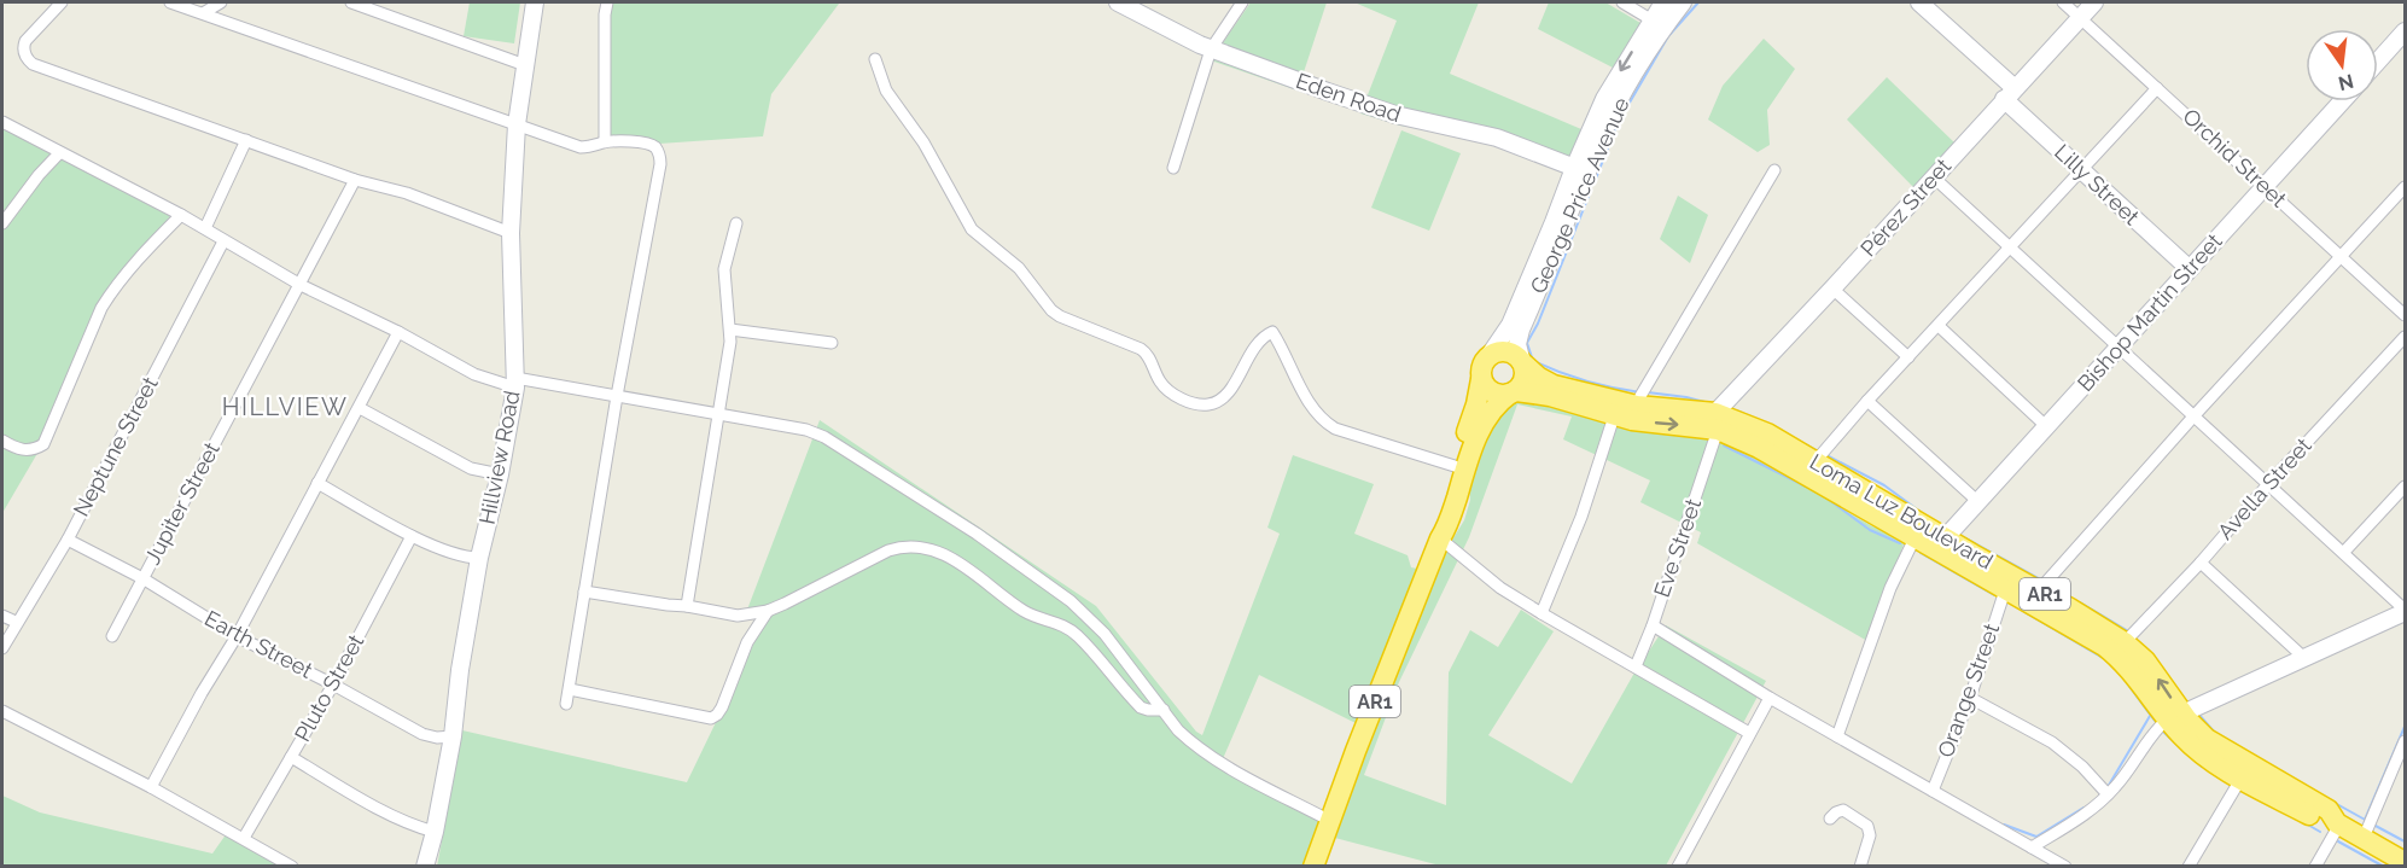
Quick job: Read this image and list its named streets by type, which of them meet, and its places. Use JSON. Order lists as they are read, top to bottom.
{
  "streets": {
    "highway": ["Loma Luz Boulevard", "AR1"],
    "street": [
      "Eden Road",
      "Orchid Street",
      "Lilly Street",
      "George Price Avenue",
      "Pérez Street",
      "Bishop Martin Street",
      "Neptune Street",
      "Hillview Road",
      "Avella Street",
      "Jupiter Street",
      "Eve Street",
      "Earth Street",
      "Pluto Street",
      "Orange Street"
    ]
  },
  "crossings": [
    ["Eden Road", "George Price Avenue"],
    ["Orchid Street", "Pérez Street"],
    ["Orchid Street", "Bishop Martin Street"],
    ["Lilly Street", "Pérez Street"],
    ["Lilly Street", "Bishop Martin Street"],
    ["George Price Avenue", "Loma Luz Boulevard"],
    ["George Price Avenue", "AR1"],
    ["Pérez Street", "Loma Luz Boulevard"],
    ["Pérez Street", "Eve Street"],
    ["Bishop Martin Street", "Loma Luz Boulevard"],
    ["Neptune Street", "Earth Street"],
    ["Hillview Road", "Earth Street"],
    ["Avella Street", "Loma Luz Boulevard"],
    ["Jupiter Street", "Earth Street"],
    ["Loma Luz Boulevard", "Eve Street"],
    ["Loma Luz Boulevard", "AR1"],
    ["Loma Luz Boulevard", "Orange Street"],
    ["Earth Street", "Pluto Street"]
  ],
  "districts": ["HILLVIEW"],
  "north": "bottom"
}
